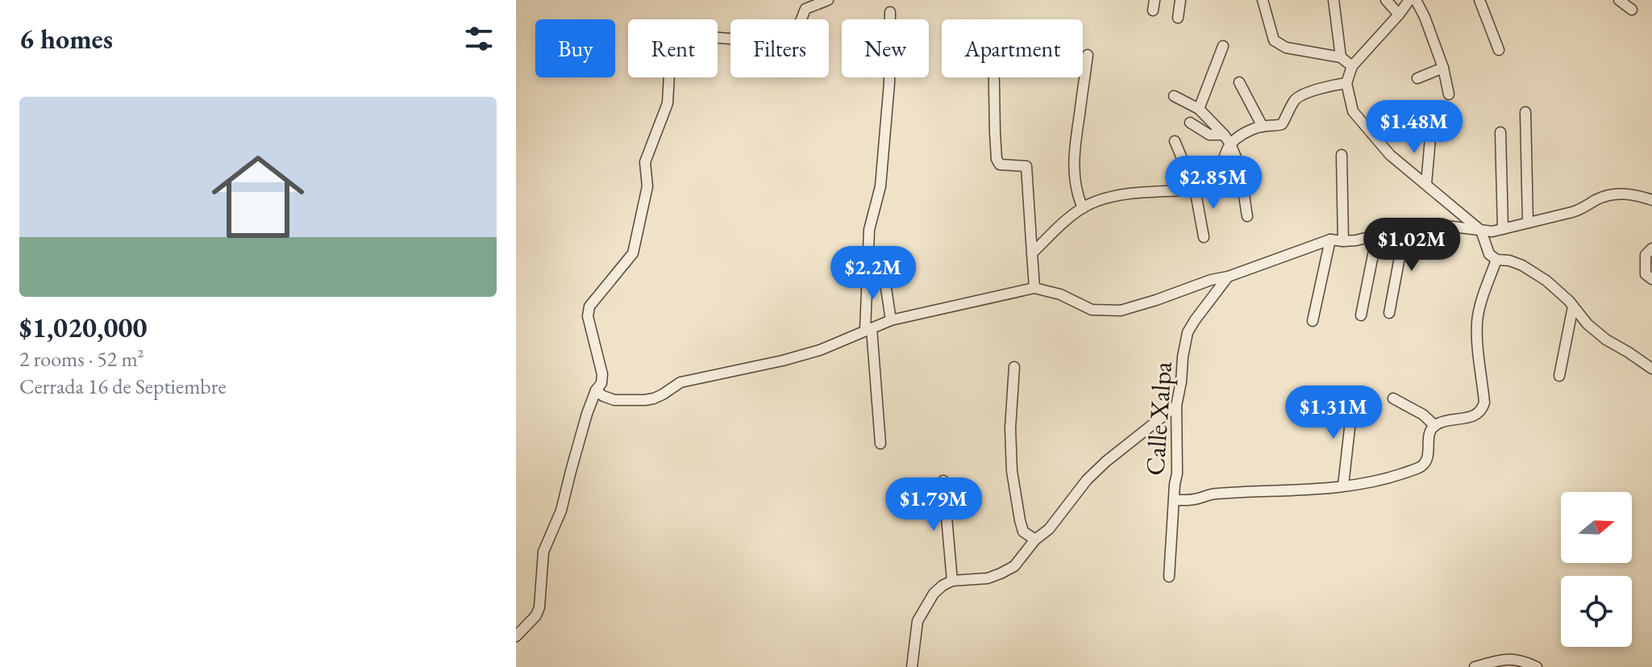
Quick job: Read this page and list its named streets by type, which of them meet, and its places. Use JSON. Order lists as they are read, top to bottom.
{
  "streets": {
    "street": ["Calle Xalpa"]
  },
  "north": "right",
  "page": {
    "heading": "6 homes",
    "chip": [
      "Buy",
      "Rent",
      "Filters",
      "New",
      "Apartment"
    ],
    "list": [
      {
        "name": "$1,020,000",
        "note": "2 rooms · 52 m² · Cerrada 16 de Septiembre"
      }
    ],
    "price": [
      "$1.48M",
      "$2.85M",
      "$1.02M",
      "$2.2M",
      "$1.31M",
      "$1.79M"
    ]
  }
}
